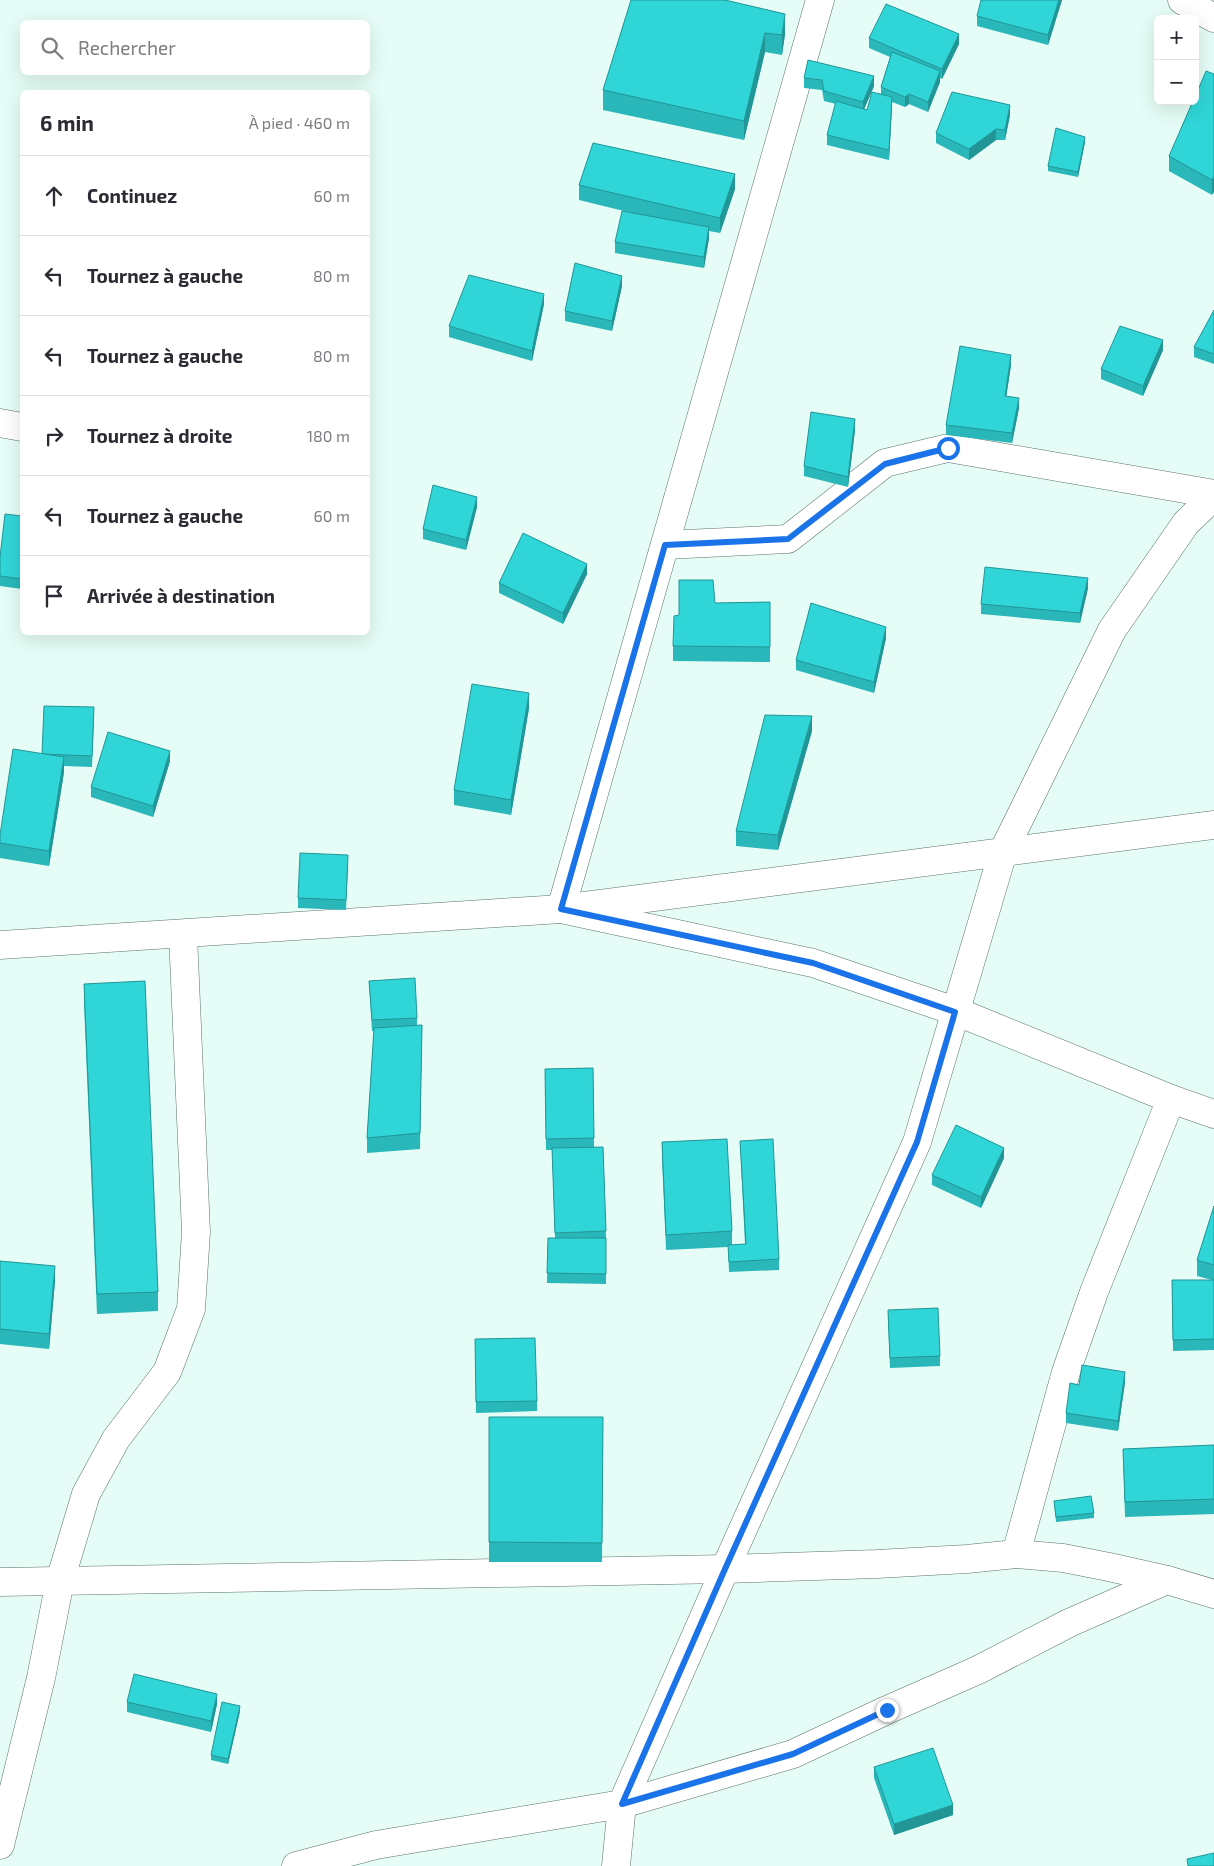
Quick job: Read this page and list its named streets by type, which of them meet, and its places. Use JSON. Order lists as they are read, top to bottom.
{
  "page": {
    "map_buttons": ["+", "−"],
    "search": "Rechercher",
    "heading": ["6 min", "À pied · 460 m"],
    "list": [
      ["Continuez", "60 m"],
      ["Tournez à gauche", "80 m"],
      ["Tournez à gauche", "80 m"],
      ["Tournez à droite", "180 m"],
      ["Tournez à gauche", "60 m"],
      "Arrivée à destination"
    ]
  }
}
